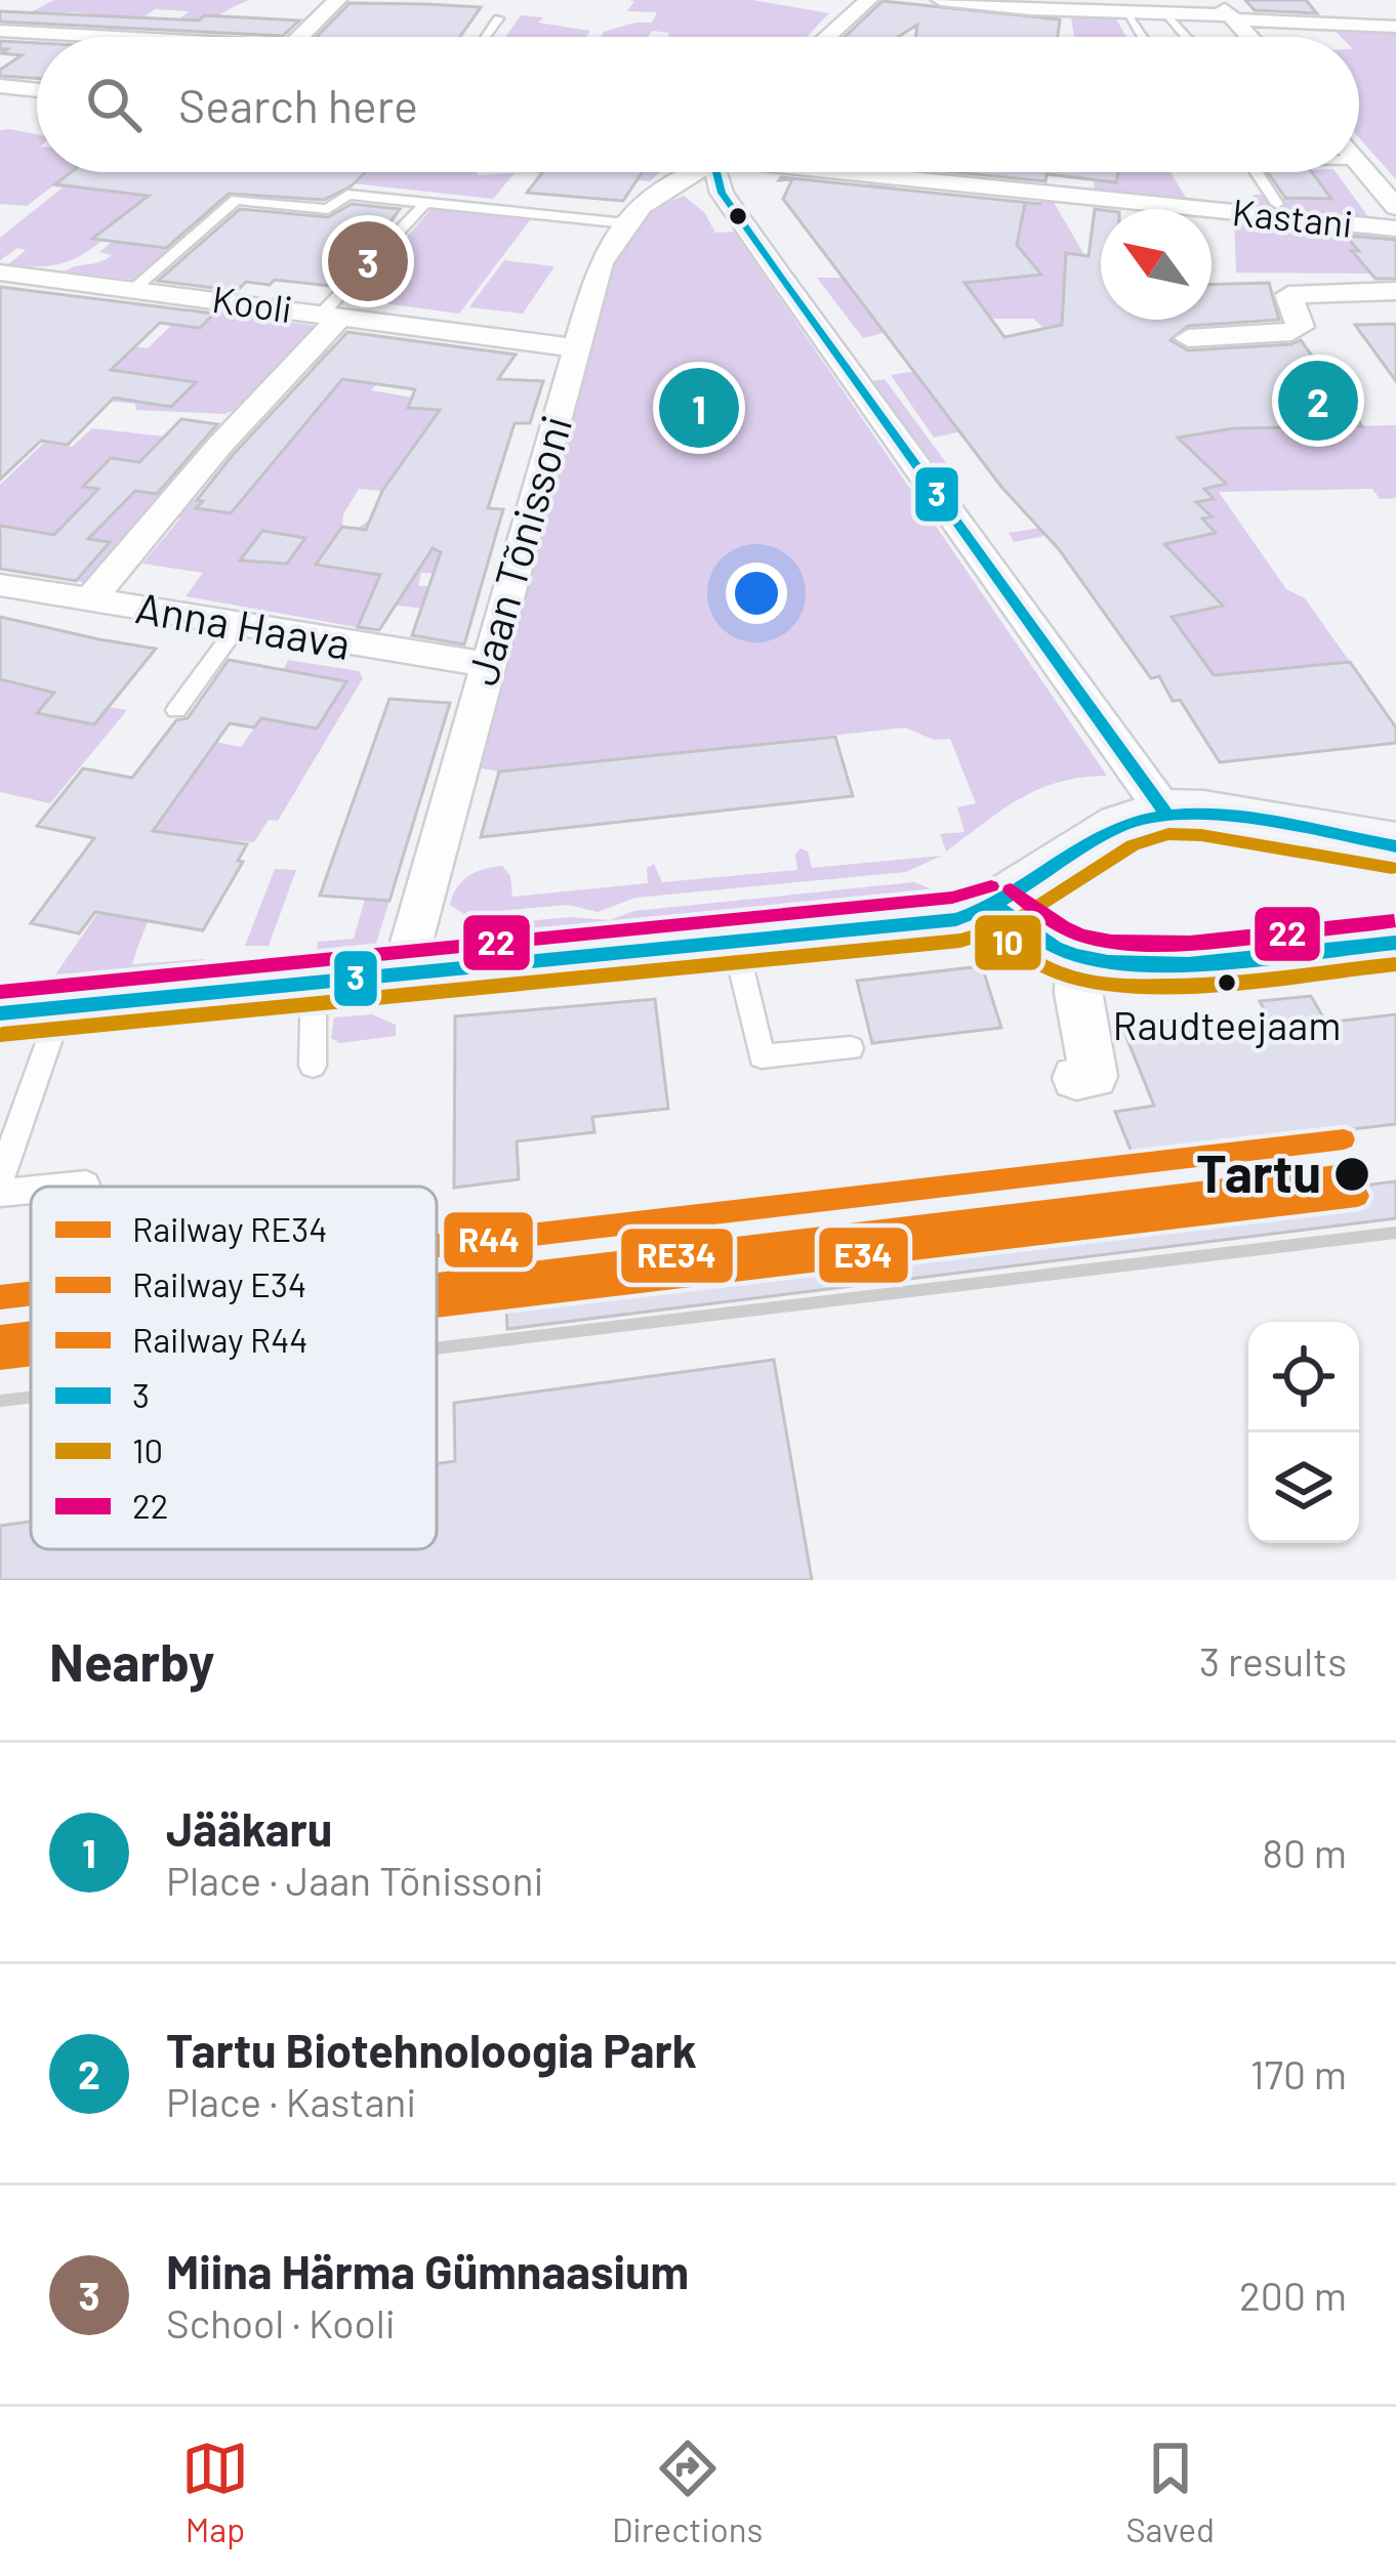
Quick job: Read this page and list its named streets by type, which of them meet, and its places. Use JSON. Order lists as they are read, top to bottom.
{
  "streets": {
    "street": [
      "Kastani",
      "Kooli",
      "Jaan Tõnissoni",
      "Anna Haava"
    ]
  },
  "crossings": [
    ["Kooli", "Jaan Tõnissoni"],
    ["Jaan Tõnissoni", "Anna Haava"]
  ],
  "places": ["Raudteejaam", "Tartu"],
  "lines": [
    "transit line 3",
    "transit line 10",
    "transit line 22",
    "rail line R44",
    "rail line RE34",
    "rail line E34"
  ],
  "legend": [
    "Railway RE34",
    "Railway E34",
    "Railway R44",
    "3",
    "10",
    "22"
  ],
  "north": "top left",
  "page": {
    "search": "Search here",
    "pins": ["3", "2", "1"],
    "heading": ["Nearby", "3 results"],
    "list": [
      {
        "mark": "1",
        "name": "Jääkaru",
        "note": "Place · Jaan Tõnissoni",
        "value": "80 m"
      },
      {
        "mark": "2",
        "name": "Tartu Biotehnoloogia Park",
        "note": "Place · Kastani",
        "value": "170 m"
      },
      {
        "mark": "3",
        "name": "Miina Härma Gümnaasium",
        "note": "School · Kooli",
        "value": "200 m"
      }
    ],
    "nav": ["Map", "Directions", "Saved"]
  }
}
